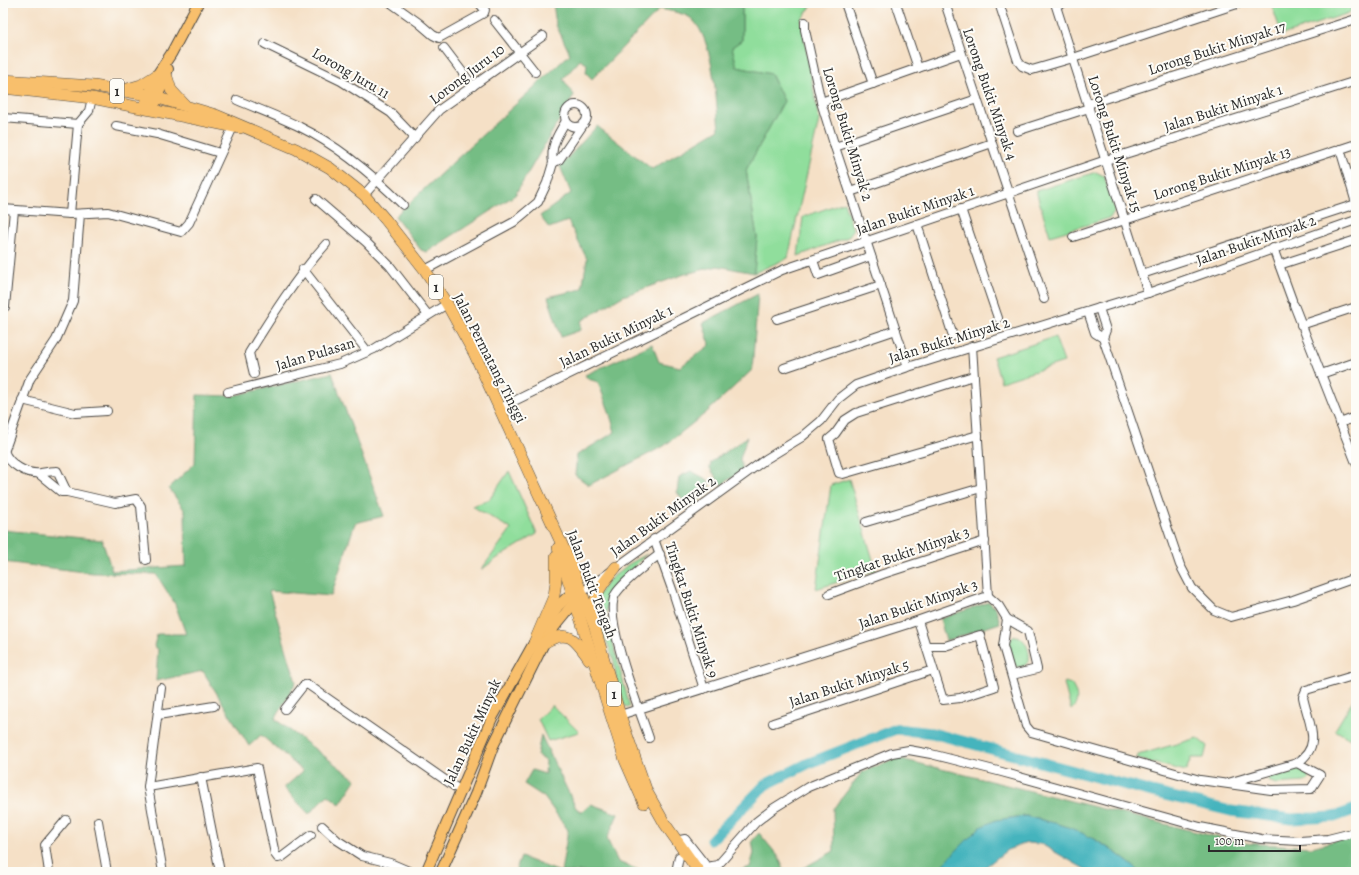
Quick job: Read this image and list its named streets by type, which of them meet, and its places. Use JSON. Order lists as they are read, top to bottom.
{
  "streets": {
    "highway": ["1", "Jalan Permatang Tinggi", "Jalan Bukit Tengah"],
    "main road": ["Jalan Bukit Minyak"],
    "street": [
      "Lorong Bukit Minyak 17",
      "Lorong Juru 11",
      "Lorong Juru 10",
      "Lorong Bukit Minyak 4",
      "Jalan Bukit Minyak 1",
      "Lorong Bukit Minyak 2",
      "Lorong Bukit Minyak 15",
      "Lorong Bukit Minyak 13",
      "Jalan Bukit Minyak 2",
      "Jalan Pulasan",
      "Tingkat Bukit Minyak 3",
      "Jalan Bukit Minyak 3",
      "Tingkat Bukit Minyak 9",
      "Jalan Bukit Minyak 5"
    ]
  },
  "crossings": [
    ["Lorong Bukit Minyak 17", "Lorong Bukit Minyak 15"],
    ["Lorong Juru 11", "Lorong Juru 10"],
    ["Lorong Juru 10", "Jalan Permatang Tinggi"],
    ["Lorong Bukit Minyak 4", "Jalan Bukit Minyak 1"],
    ["Jalan Bukit Minyak 1", "Lorong Bukit Minyak 2"],
    ["Jalan Bukit Minyak 1", "Lorong Bukit Minyak 15"],
    ["Jalan Bukit Minyak 1", "Jalan Permatang Tinggi"],
    ["Lorong Bukit Minyak 2", "Jalan Bukit Minyak 2"],
    ["Lorong Bukit Minyak 15", "Lorong Bukit Minyak 13"],
    ["Lorong Bukit Minyak 15", "Jalan Bukit Minyak 2"],
    ["Jalan Bukit Minyak 2", "Jalan Bukit Tengah"],
    ["Jalan Bukit Minyak 2", "Jalan Bukit Minyak 3"],
    ["Jalan Bukit Minyak 2", "Tingkat Bukit Minyak 9"],
    ["Jalan Bukit Minyak 2", "Jalan Bukit Minyak"],
    ["Jalan Pulasan", "Jalan Permatang Tinggi"],
    ["Jalan Permatang Tinggi", "Jalan Bukit Tengah"],
    ["Tingkat Bukit Minyak 3", "Jalan Bukit Minyak 3"],
    ["Jalan Bukit Tengah", "Jalan Bukit Minyak 3"],
    ["Jalan Bukit Tengah", "Jalan Bukit Minyak"],
    ["Jalan Bukit Minyak 3", "Tingkat Bukit Minyak 9"]
  ],
  "scale_bar": "100 m"
}
